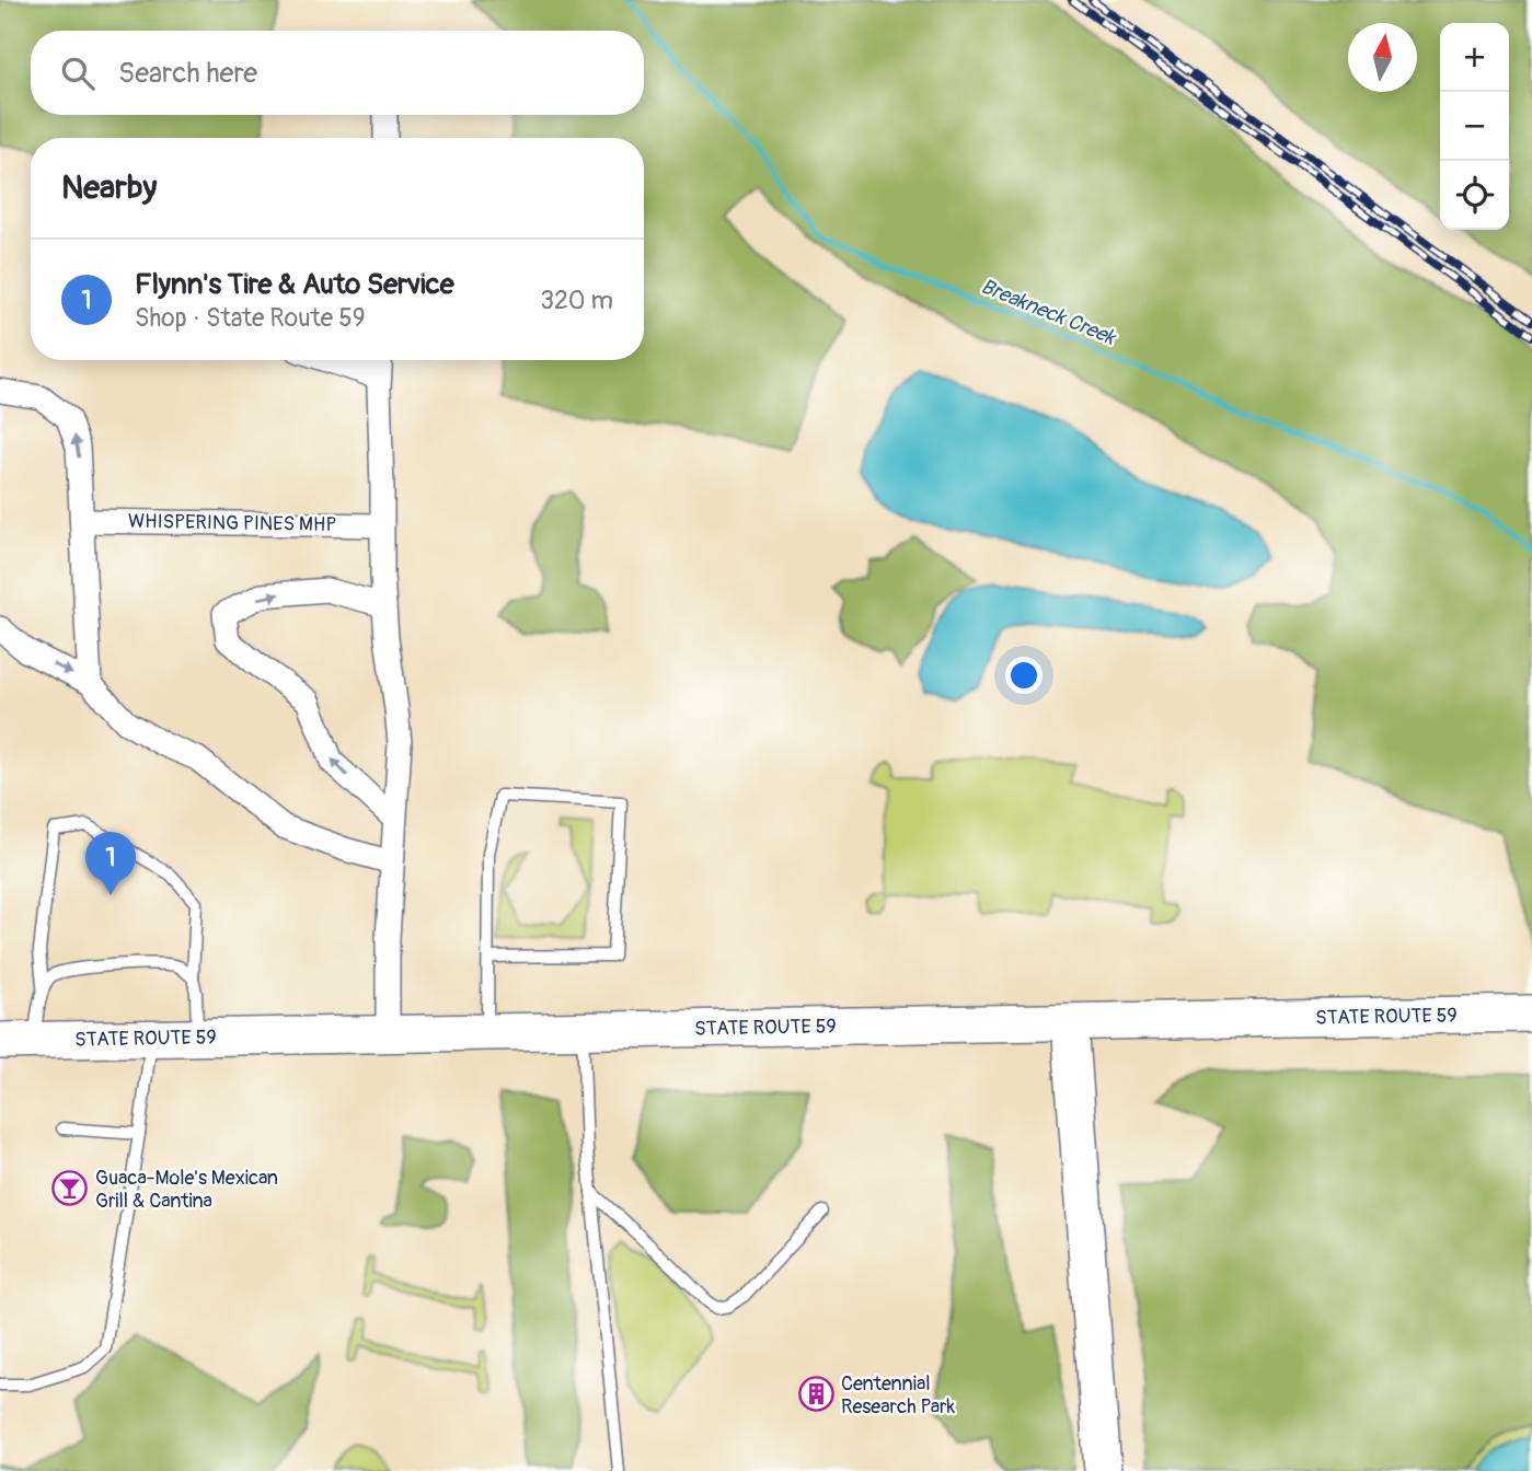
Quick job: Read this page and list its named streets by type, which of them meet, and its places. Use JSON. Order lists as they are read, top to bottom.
{
  "streets": {
    "main road": ["STATE ROUTE 59"],
    "street": ["WHISPERING PINES MHP"]
  },
  "water": ["Breakneck Creek"],
  "places": {
    "bar": ["Guaca-Mole's Mexican Grill & Cantina"],
    "building": ["Centennial Research Park"]
  },
  "north": "top",
  "page": {
    "map_buttons": ["+", "−"],
    "search": "Search here",
    "heading": "Nearby",
    "list": [
      {
        "mark": "1",
        "name": "Flynn's Tire & Auto Service",
        "note": "Shop · State Route 59",
        "value": "320 m"
      }
    ],
    "pins": "1"
  }
}
